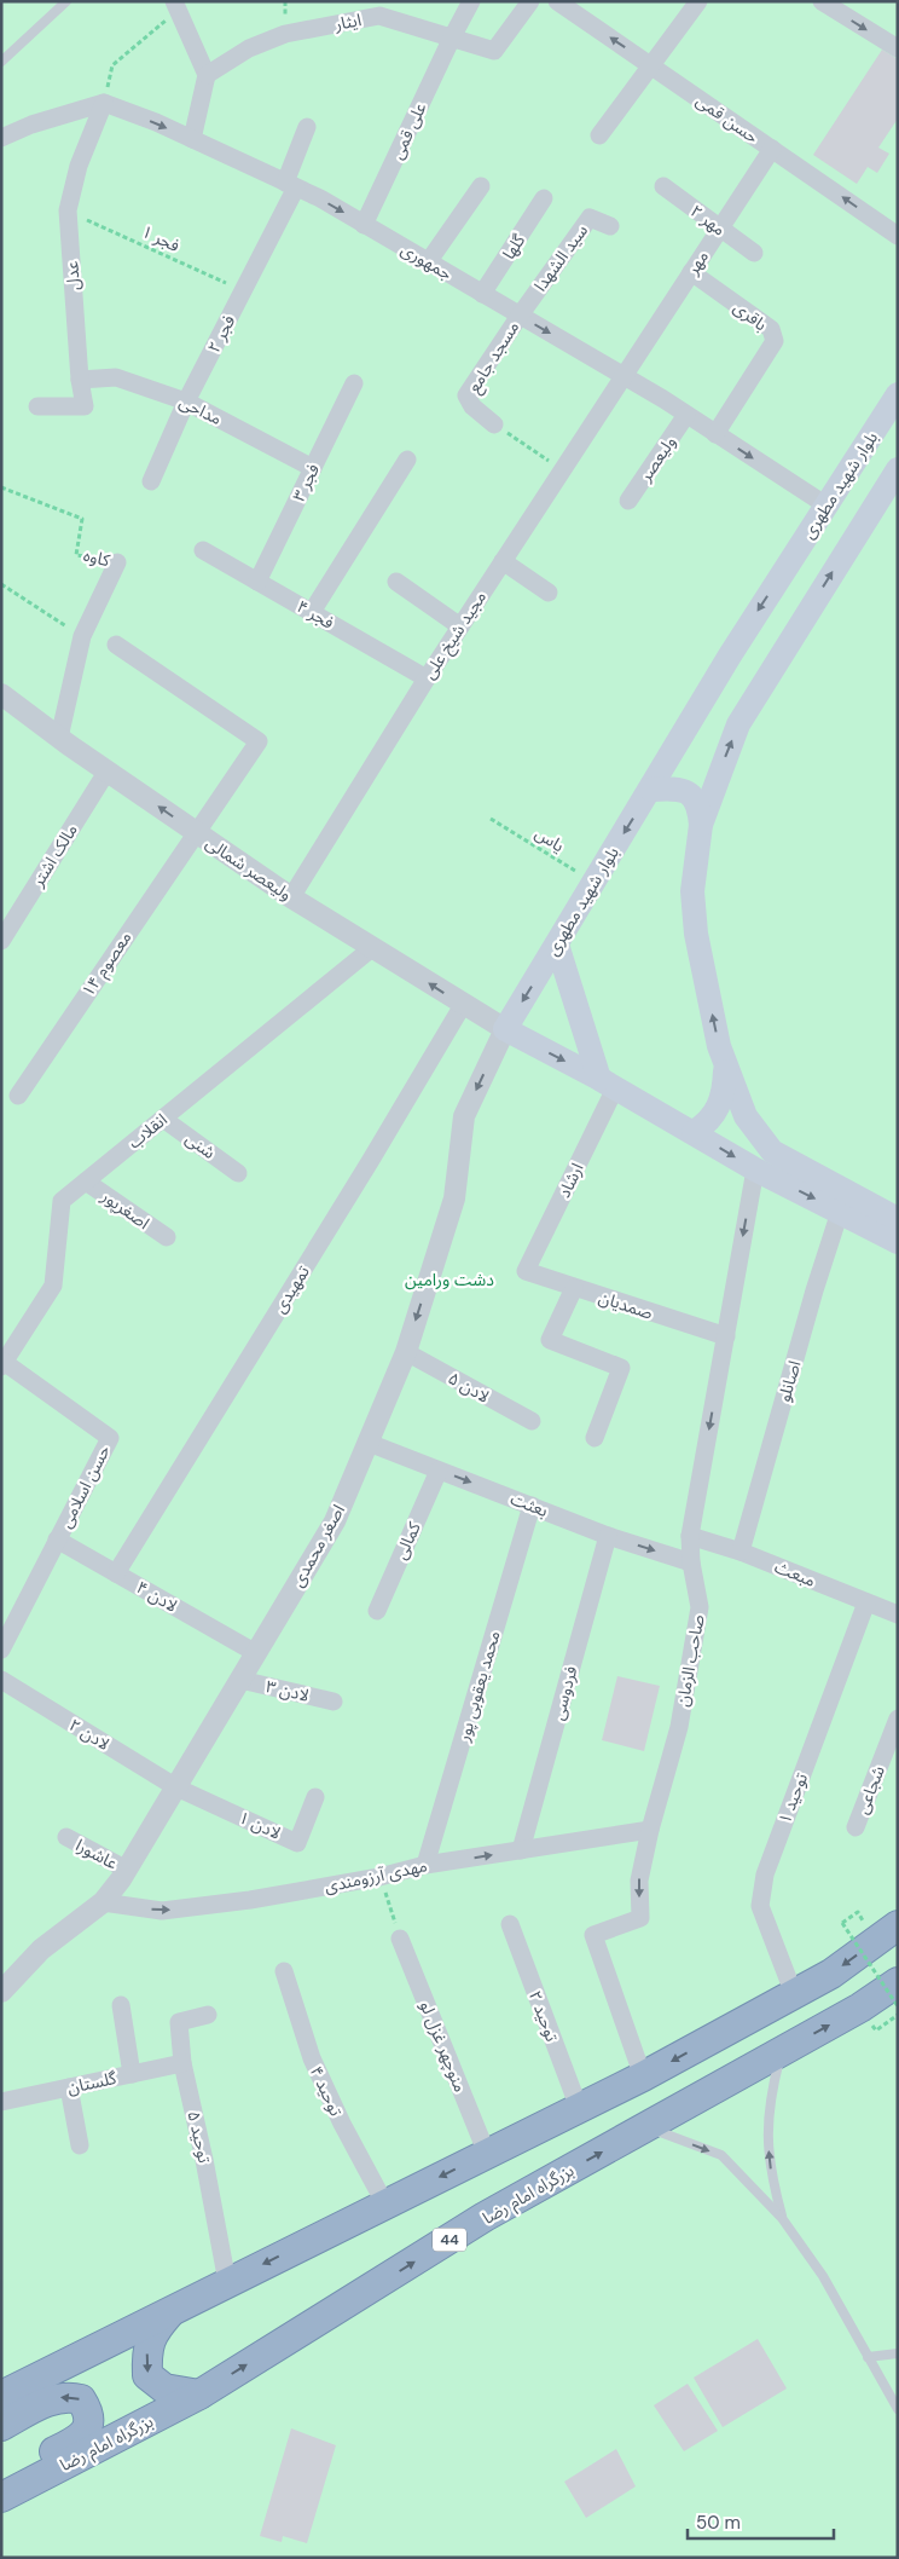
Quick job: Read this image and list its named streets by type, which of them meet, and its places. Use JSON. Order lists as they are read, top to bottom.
{
  "streets": {
    "highway": ["بزرگراه امام رضا", "44"],
    "main road": ["بلوار شهید مطهری"],
    "street": [
      "ایثار",
      "حسن قمی",
      "علی قمی",
      "مهر ۲",
      "گلها",
      "سید الشهدا",
      "جمهوری",
      "مهر",
      "عدل",
      "باقری",
      "فجر ۲",
      "مسجد جامع",
      "مداحی",
      "ولیعصر",
      "فجر ۳",
      "کاوه",
      "فجر ۴",
      "مجید شیخ علی",
      "مالک اشتر",
      "ولیعصر شمالی",
      "۱۴ معصوم",
      "انقلاب",
      "شنی",
      "ارشاد",
      "اصغرپور",
      "تمهیدی",
      "صمدیان",
      "اصانلو",
      "لادن ۵",
      "حسن اسلامی",
      "بعثت",
      "کمالی",
      "اصغر محمدی",
      "مبعث",
      "لادن ۴",
      "صاحب الزمان",
      "محمد یعقوبی پور",
      "لادن ۳",
      "فردوسی",
      "لادن ۲",
      "شجاعی",
      "توحید ۱",
      "لادن ۱",
      "عاشورا",
      "مهدی آرزومندی",
      "توحید ۲",
      "منوچهر غزل لو",
      "گلستان",
      "توحید ۴",
      "توحید ۵"
    ],
    "path": ["فجر ۱", "یاس"]
  },
  "crossings": [
    ["ایثار", "علی قمی"],
    ["حسن قمی", "مهر"],
    ["علی قمی", "جمهوری"],
    ["مهر ۲", "مهر"],
    ["فجر ۱", "عدل"],
    ["فجر ۱", "فجر ۲"],
    ["گلها", "جمهوری"],
    ["سید الشهدا", "جمهوری"],
    ["سید الشهدا", "مسجد جامع"],
    ["جمهوری", "مهر"],
    ["جمهوری", "عدل"],
    ["جمهوری", "باقری"],
    ["جمهوری", "فجر ۲"],
    ["جمهوری", "مسجد جامع"],
    ["جمهوری", "ولیعصر"],
    ["جمهوری", "بلوار شهید مطهری"],
    ["جمهوری", "مجید شیخ علی"],
    ["مهر", "باقری"],
    ["مهر", "مجید شیخ علی"],
    ["عدل", "مداحی"],
    ["فجر ۲", "مداحی"],
    ["مداحی", "فجر ۳"],
    ["فجر ۳", "فجر ۴"],
    ["بلوار شهید مطهری", "یاس"],
    ["بلوار شهید مطهری", "ولیعصر شمالی"],
    ["بلوار شهید مطهری", "اصغر محمدی"],
    ["کاوه", "ولیعصر شمالی"],
    ["فجر ۴", "مجید شیخ علی"],
    ["مجید شیخ علی", "ولیعصر شمالی"],
    ["مالک اشتر", "ولیعصر شمالی"],
    ["ولیعصر شمالی", "۱۴ معصوم"],
    ["ولیعصر شمالی", "انقلاب"],
    ["ولیعصر شمالی", "تمهیدی"],
    ["ولیعصر شمالی", "اصغر محمدی"],
    ["انقلاب", "شنی"],
    ["انقلاب", "اصغرپور"],
    ["انقلاب", "حسن اسلامی"],
    ["ارشاد", "صمدیان"],
    ["تمهیدی", "لادن ۴"],
    ["صمدیان", "صاحب الزمان"],
    ["اصانلو", "مبعث"],
    ["لادن ۵", "اصغر محمدی"],
    ["حسن اسلامی", "لادن ۴"],
    ["بعثت", "کمالی"],
    ["بعثت", "اصغر محمدی"],
    ["بعثت", "صاحب الزمان"],
    ["بعثت", "محمد یعقوبی پور"],
    ["بعثت", "فردوسی"],
    ["اصغر محمدی", "لادن ۴"],
    ["اصغر محمدی", "لادن ۳"],
    ["اصغر محمدی", "لادن ۲"],
    ["اصغر محمدی", "لادن ۱"],
    ["اصغر محمدی", "عاشورا"],
    ["اصغر محمدی", "مهدی آرزومندی"],
    ["مبعث", "صاحب الزمان"],
    ["مبعث", "توحید ۱"],
    ["صاحب الزمان", "مهدی آرزومندی"],
    ["محمد یعقوبی پور", "مهدی آرزومندی"],
    ["فردوسی", "مهدی آرزومندی"],
    ["لادن ۲", "لادن ۱"],
    ["گلستان", "توحید ۵"]
  ],
  "one_way": [
    "حسن قمی",
    "جمهوری",
    "ولیعصر شمالی",
    "بعثت",
    "صاحب الزمان",
    "مهدی آرزومندی"
  ],
  "parks": ["دشت ورامین"],
  "scale_bar": "50 m"
}
